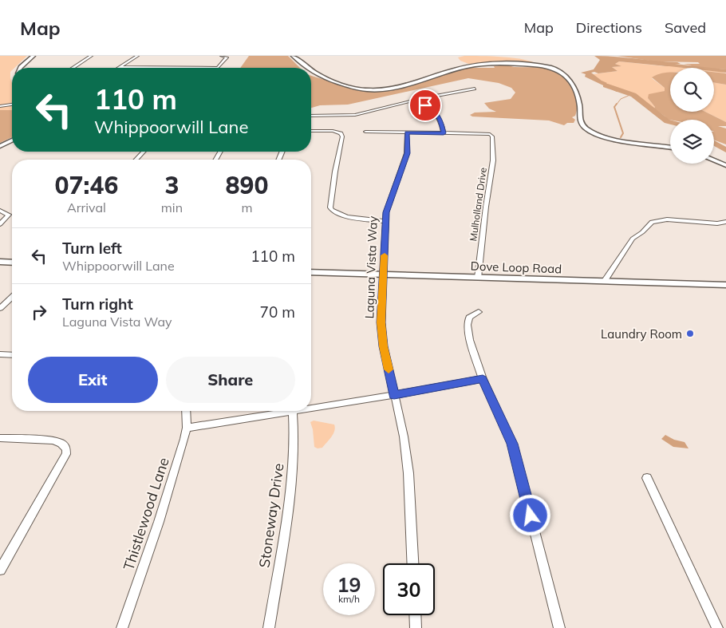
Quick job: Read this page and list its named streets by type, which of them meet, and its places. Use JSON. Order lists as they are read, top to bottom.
{
  "streets": {
    "street": [
      "Mulholland Drive",
      "Laguna Vista Way",
      "Dove Loop Road",
      "Thistlewood Lane",
      "Stoneway Drive"
    ]
  },
  "crossings": [
    ["Mulholland Drive", "Dove Loop Road"],
    ["Laguna Vista Way", "Dove Loop Road"]
  ],
  "places": ["Laundry Room"],
  "page": {
    "header": "Map",
    "nav": ["Map", "Directions", "Saved"],
    "turn": ["110 m", "Whippoorwill Lane"],
    "eta": [
      "07:46",
      "Arrival",
      "3",
      "min",
      "890",
      "m"
    ],
    "list": [
      {
        "name": "Turn left",
        "note": "Whippoorwill Lane",
        "value": "110 m"
      },
      {
        "name": "Turn right",
        "note": "Laguna Vista Way",
        "value": "70 m"
      }
    ],
    "buttons": ["Exit", "Share"],
    "speed": "19 km/h",
    "limit": "30"
  }
}
